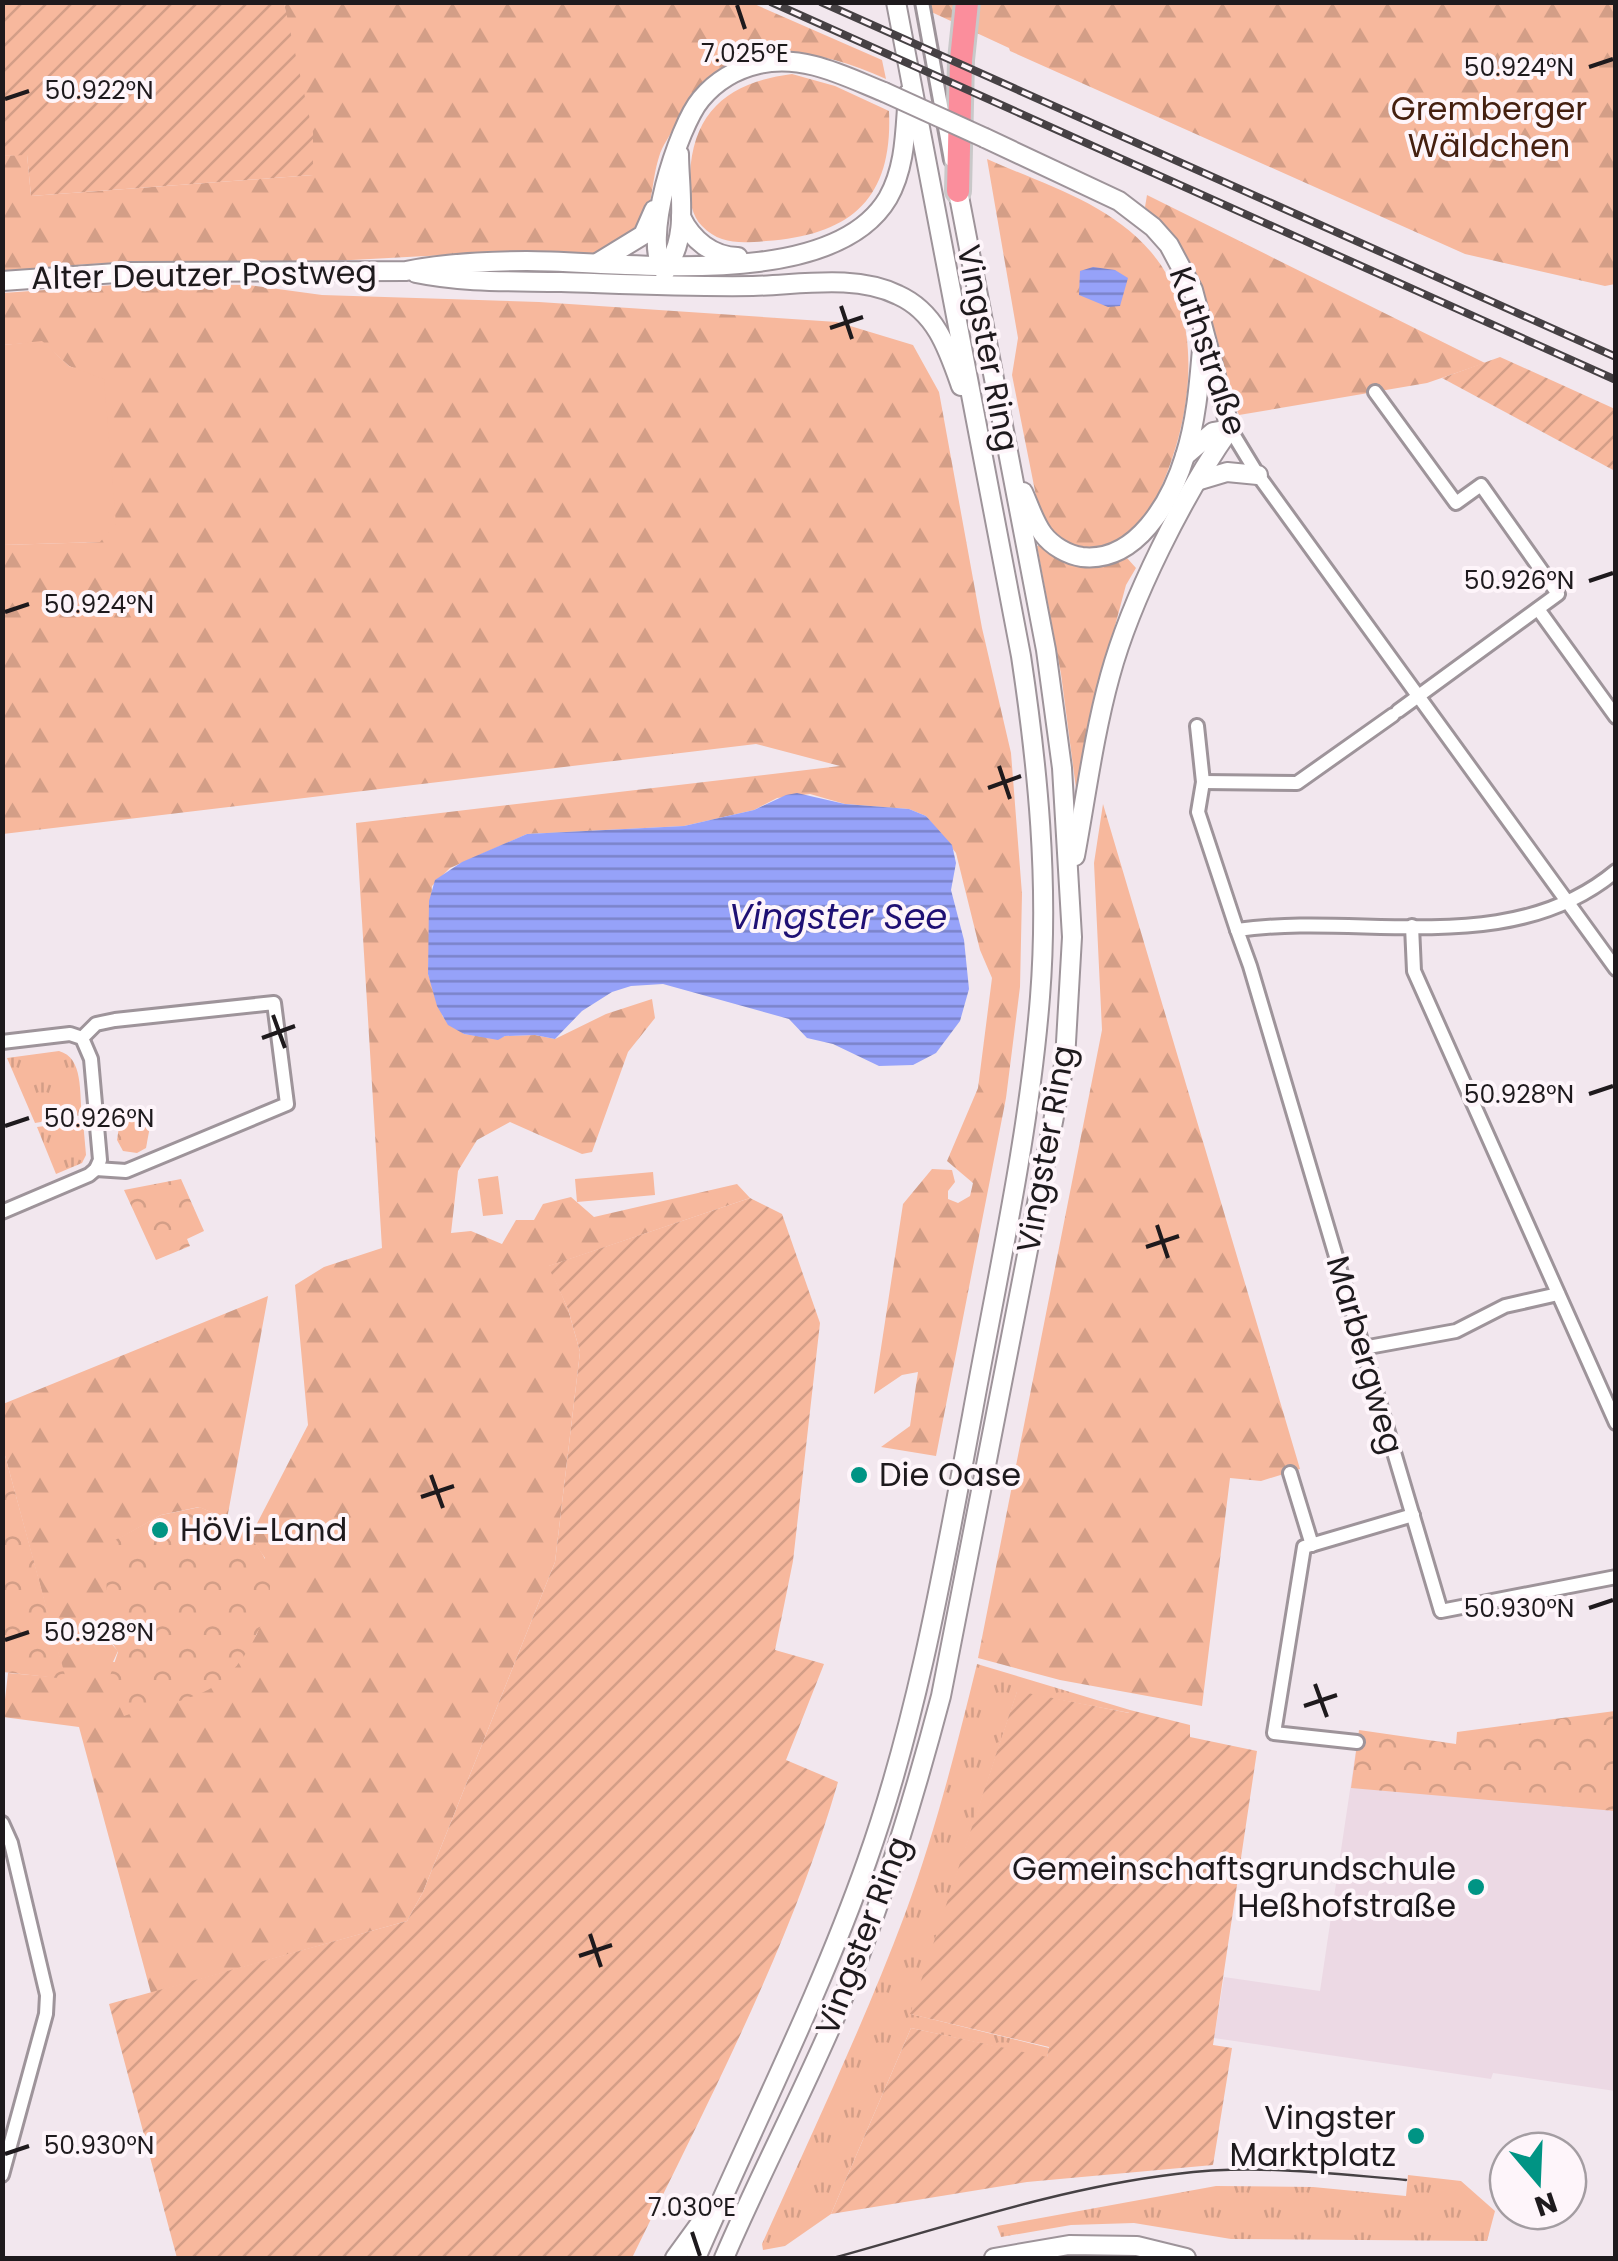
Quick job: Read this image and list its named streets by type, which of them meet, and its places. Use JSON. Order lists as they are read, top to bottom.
{
  "streets": {
    "main road": ["Alter Deutzer Postweg", "Vingster Ring", "Kuthstraße"],
    "street": ["Marbergweg"]
  },
  "crossings": [
    ["Alter Deutzer Postweg", "Vingster Ring"],
    ["Alter Deutzer Postweg", "Kuthstraße"]
  ],
  "water": ["Vingster See"],
  "parks": ["Gremberger Wäldchen"],
  "places": [
    "Die Oase",
    "HöVi-Land",
    "Gemeinschaftsgrundschule Heßhofstraße",
    "Vingster Marktplatz"
  ],
  "north": "bottom",
  "coordinates": [
    "7.025°E",
    "50.924°N",
    "50.922°N",
    "50.926°N",
    "50.928°N",
    "50.930°N",
    "7.030°E"
  ]
}
